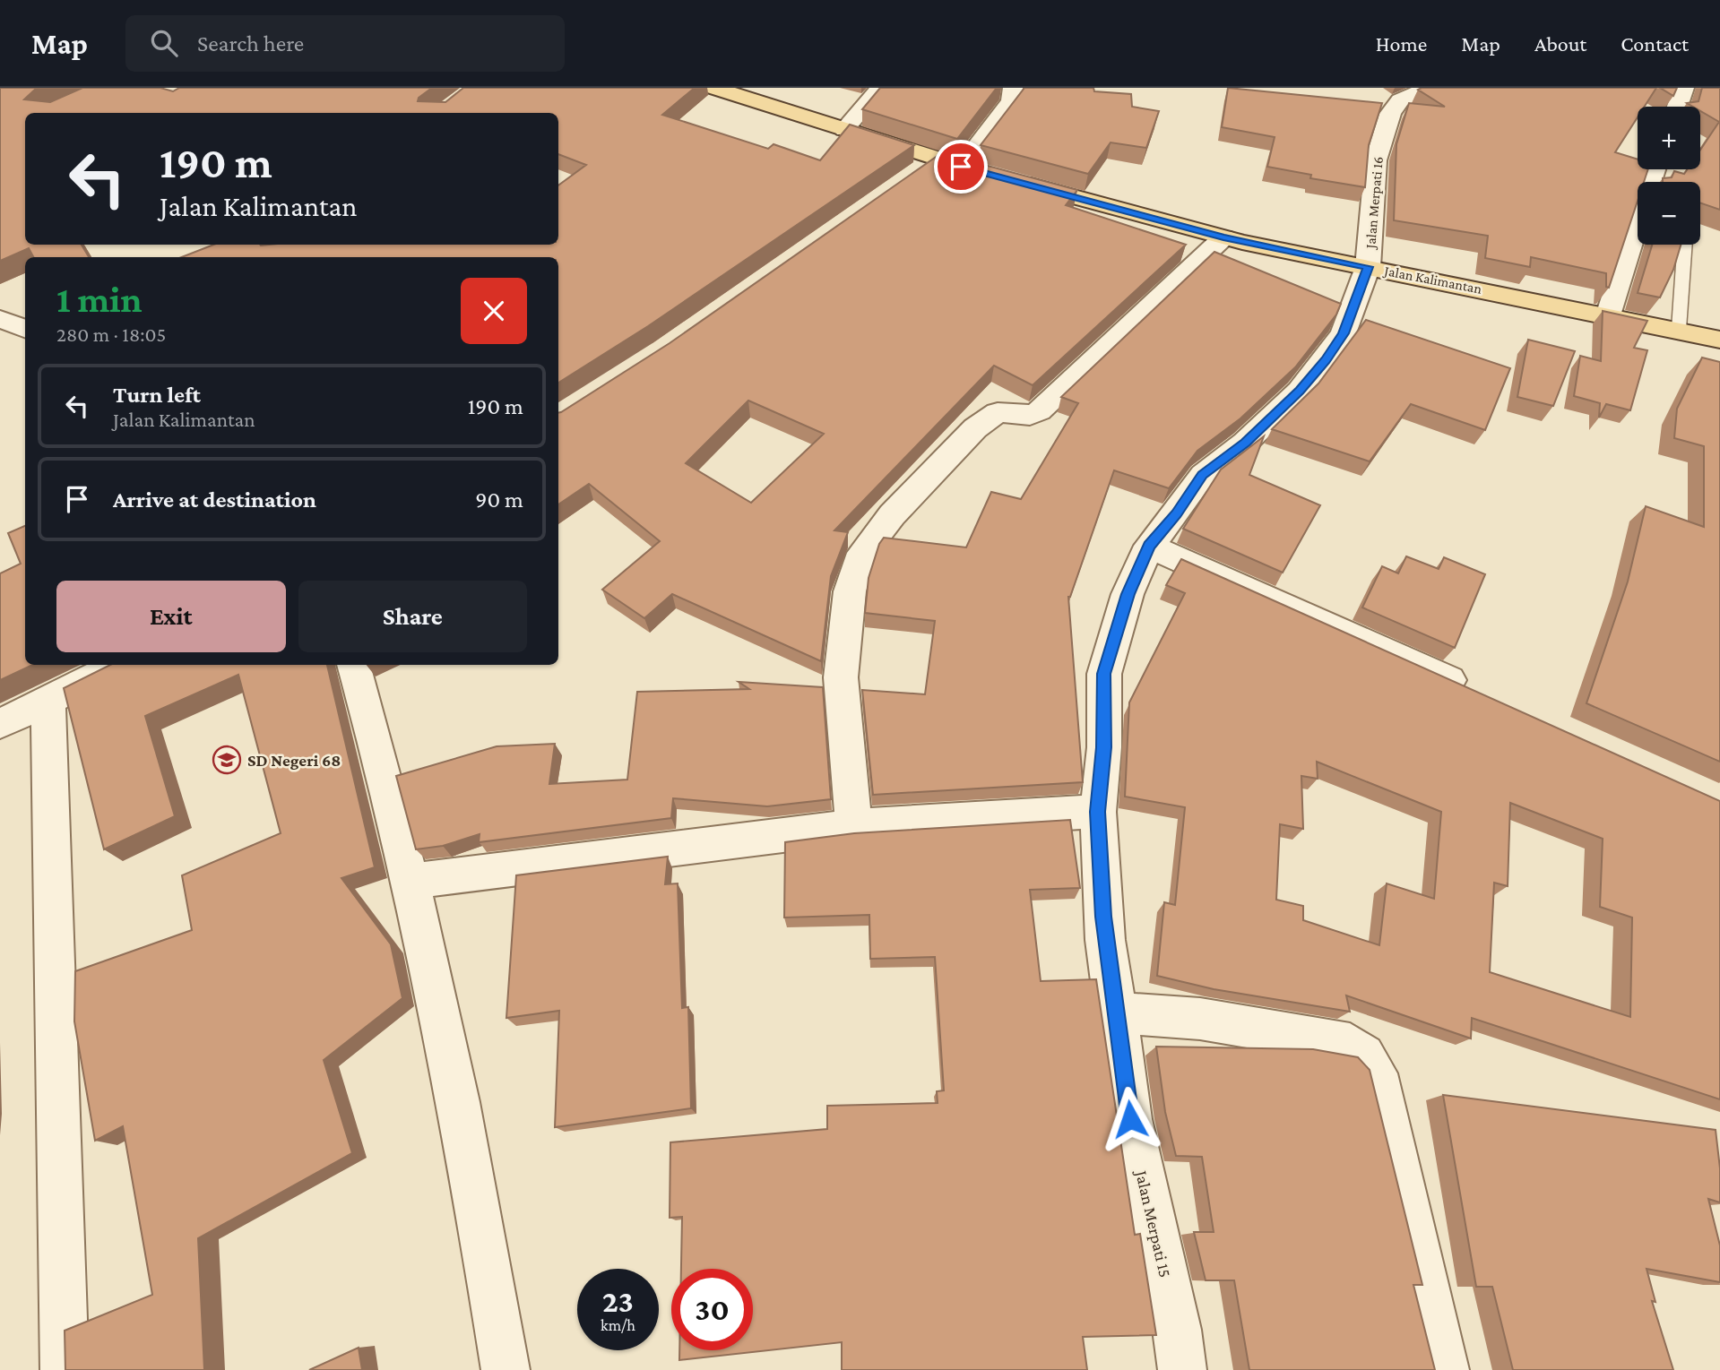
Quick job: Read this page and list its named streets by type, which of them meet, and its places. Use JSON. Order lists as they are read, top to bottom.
{
  "streets": {
    "main road": ["Jalan Kalimantan"],
    "street": ["Jalan Merpati 16", "Jalan Merpati 15"]
  },
  "crossings": [
    ["Jalan Merpati 16", "Jalan Kalimantan"],
    ["Jalan Merpati 16", "Jalan Merpati 15"],
    ["Jalan Kalimantan", "Jalan Merpati 15"]
  ],
  "places": {
    "school or university": ["SD Negeri 68"]
  },
  "page": {
    "header": "Map",
    "search": "Search here",
    "nav": [
      "Home",
      "Map",
      "About",
      "Contact"
    ],
    "map_buttons": ["+", "−"],
    "turn": ["190 m", "Jalan Kalimantan"],
    "heading": ["1 min", "280 m · 18:05"],
    "list": [
      {
        "name": "Turn left",
        "note": "Jalan Kalimantan",
        "value": "190 m"
      },
      {
        "name": "Arrive at destination",
        "value": "90 m"
      }
    ],
    "buttons": ["Exit", "Share"],
    "speed": "23 km/h",
    "limit": "30"
  }
}
